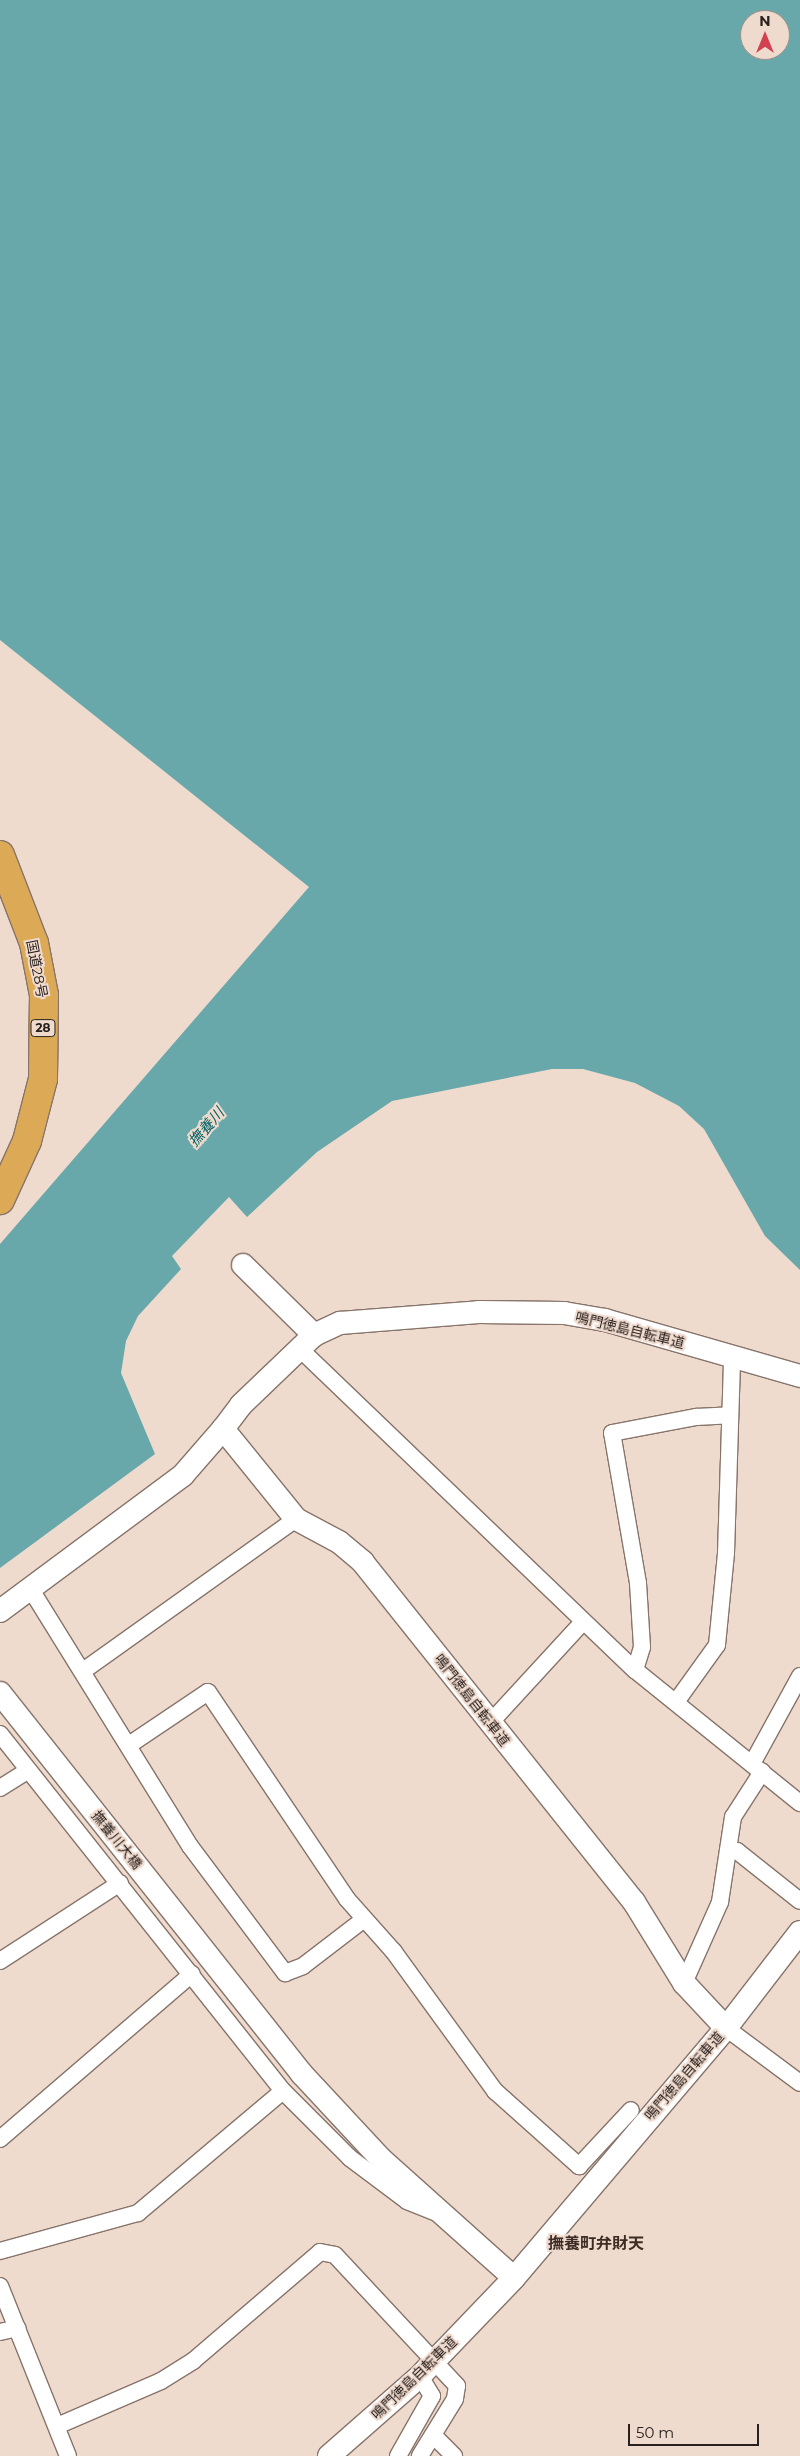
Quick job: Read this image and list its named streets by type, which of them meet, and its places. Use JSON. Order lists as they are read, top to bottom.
{
  "streets": {
    "highway": ["国道28号", "28"],
    "main road": ["鳴門徳島自転車道", "撫養川大橋"]
  },
  "crossings": [
    ["鳴門徳島自転車道", "撫養川大橋"]
  ],
  "districts": ["撫養町弁財天"],
  "water": ["撫養川"],
  "scale_bar": "50 m",
  "north": "top"
}
